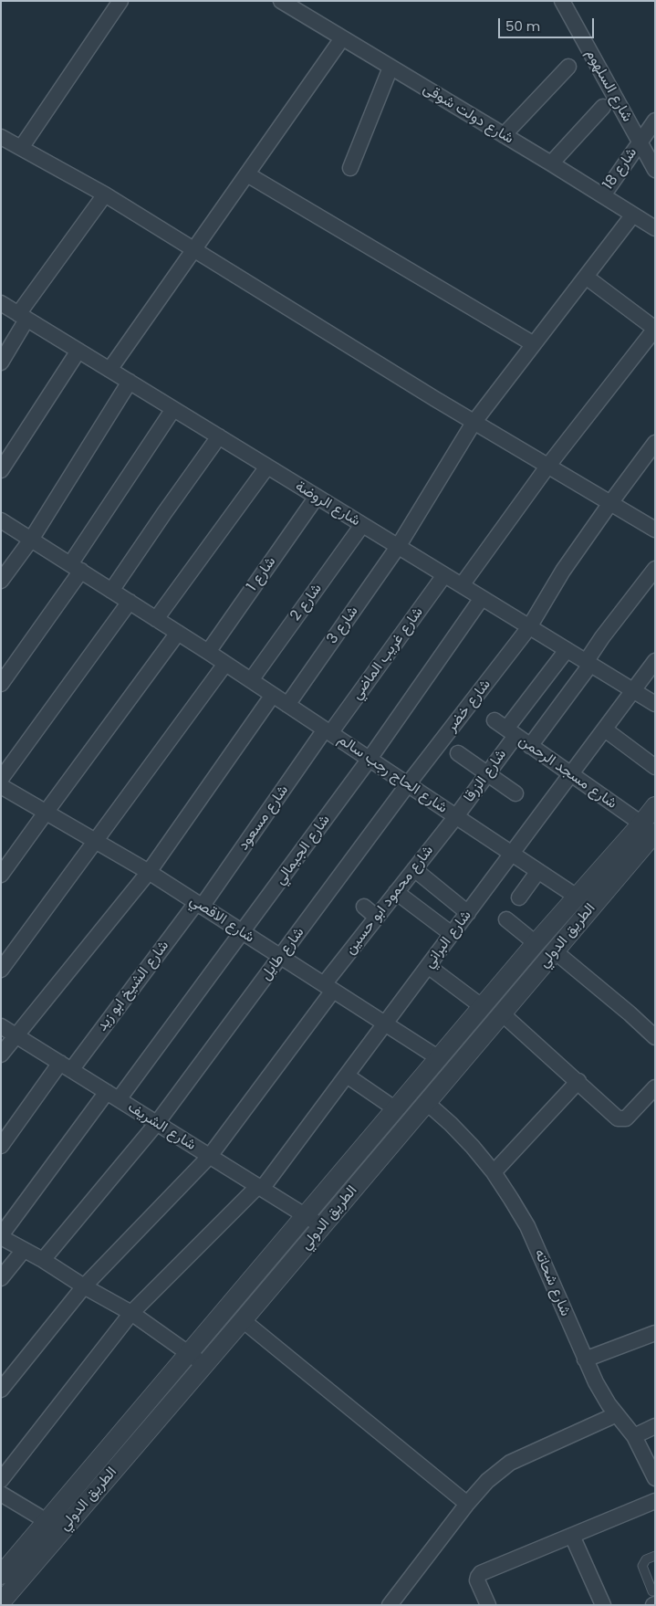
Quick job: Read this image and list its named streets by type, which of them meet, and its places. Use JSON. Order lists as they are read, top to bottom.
{
  "streets": {
    "street": [
      "شارع السلهوم",
      "شارع دولت شوقى",
      "شارع 18",
      "شارع الروضة",
      "شارع 1",
      "شارع 2",
      "شارع 3",
      "شارع غريب الماضي",
      "شارع خضر",
      "شارع مسجد الرحمن",
      "شارع الحاج رجب سالم",
      "شارع الزرقا",
      "شارع مسعود",
      "شارع الجيمالي",
      "شارع محمود ابو حسين",
      "شارع الاقصي",
      "الطريق الدولي",
      "شارع البراني",
      "شارع طايل",
      "شارع الشيخ ابو زيد",
      "شارع الشريف",
      "شارع شحاته"
    ]
  },
  "crossings": [
    ["شارع السلهوم", "شارع 18"],
    ["شارع دولت شوقى", "شارع 18"],
    ["شارع دولت شوقى", "شارع 3"],
    ["شارع الروضة", "شارع 1"],
    ["شارع الروضة", "شارع 2"],
    ["شارع الروضة", "شارع 3"],
    ["شارع الروضة", "شارع غريب الماضي"],
    ["شارع الروضة", "شارع خضر"],
    ["شارع الروضة", "شارع الزرقا"],
    ["شارع الروضة", "شارع الجيمالي"],
    ["شارع الروضة", "شارع البراني"],
    ["شارع 1", "شارع الحاج رجب سالم"],
    ["شارع 2", "شارع الحاج رجب سالم"],
    ["شارع 3", "شارع الحاج رجب سالم"],
    ["شارع غريب الماضي", "شارع الحاج رجب سالم"],
    ["شارع غريب الماضي", "شارع مسعود"],
    ["شارع خضر", "شارع الحاج رجب سالم"],
    ["شارع خضر", "شارع طايل"],
    ["شارع مسجد الرحمن", "شارع الزرقا"],
    ["شارع مسجد الرحمن", "الطريق الدولي"],
    ["شارع مسجد الرحمن", "شارع البراني"],
    ["شارع الحاج رجب سالم", "شارع الزرقا"],
    ["شارع الحاج رجب سالم", "شارع مسعود"],
    ["شارع الحاج رجب سالم", "شارع الجيمالي"],
    ["شارع الحاج رجب سالم", "شارع محمود ابو حسين"],
    ["شارع الحاج رجب سالم", "الطريق الدولي"],
    ["شارع الحاج رجب سالم", "شارع البراني"],
    ["شارع الحاج رجب سالم", "شارع طايل"],
    ["شارع الزرقا", "شارع محمود ابو حسين"],
    ["شارع مسعود", "شارع الاقصي"],
    ["شارع مسعود", "شارع الشيخ ابو زيد"],
    ["شارع الجيمالي", "شارع الاقصي"],
    ["شارع الجيمالي", "شارع الشريف"],
    ["شارع محمود ابو حسين", "شارع الاقصي"],
    ["شارع محمود ابو حسين", "شارع الشريف"],
    ["شارع الاقصي", "الطريق الدولي"],
    ["شارع الاقصي", "شارع البراني"],
    ["شارع الاقصي", "شارع طايل"],
    ["شارع الاقصي", "شارع الشيخ ابو زيد"],
    ["الطريق الدولي", "شارع الشريف"],
    ["الطريق الدولي", "شارع شحاته"],
    ["شارع البراني", "شارع الشريف"],
    ["شارع طايل", "شارع الشريف"],
    ["شارع الشيخ ابو زيد", "شارع الشريف"]
  ],
  "scale_bar": "50 m"
}
